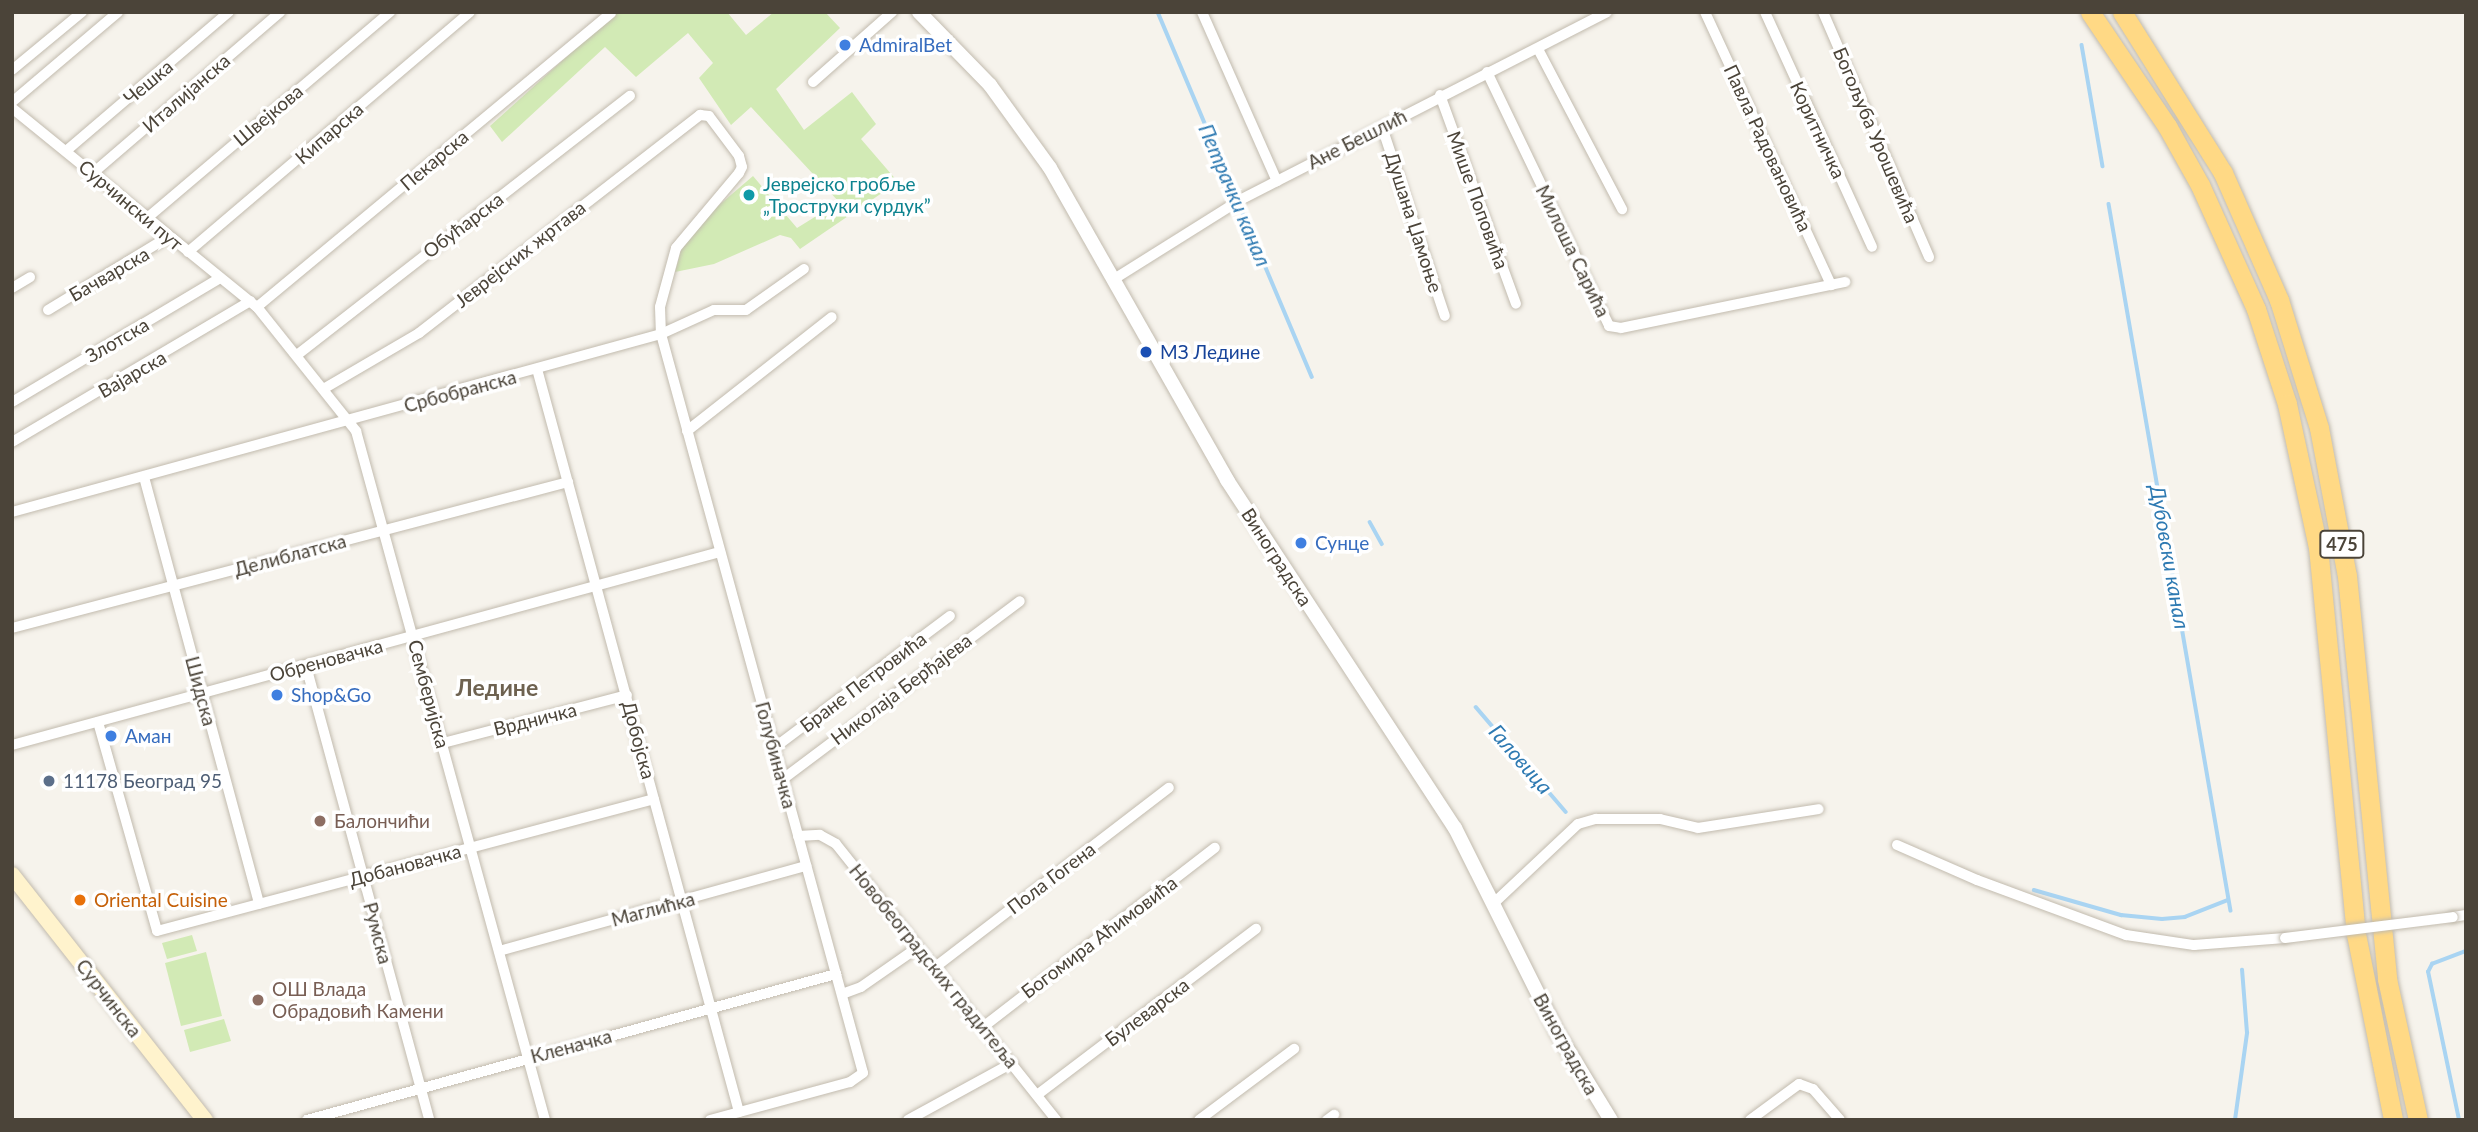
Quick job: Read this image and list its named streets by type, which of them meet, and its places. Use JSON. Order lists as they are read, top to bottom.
{
  "streets": {
    "highway": ["475"],
    "main road": ["Сурчинска"],
    "street": [
      "Чешка",
      "Италијанска",
      "Швејкова",
      "Коритничка",
      "Кипарска",
      "Богољуба Урошевића",
      "Ане Бешлић",
      "Павла Радовановића",
      "Пекарска",
      "Мише Поповића",
      "Сурчински пут",
      "Душана Џамоње",
      "Обућарска",
      "Милоша Сарића",
      "Јеврејских жртава",
      "Бачварска",
      "Злотска",
      "Вајарска",
      "Србобранска",
      "Делиблатска",
      "Виноградска",
      "Обреновачка",
      "Бране Петровића",
      "Николаја Берђајева",
      "Шидска",
      "Семберијска",
      "Врдничка",
      "Добојска",
      "Голубиначка",
      "Добановачка",
      "Пола Гогена",
      "Маглићка",
      "Румска",
      "Богомира Аћимовића",
      "Новобеоградских градитеља",
      "Булеварска",
      "Кленачка"
    ]
  },
  "crossings": [
    ["Чешка", "Сурчински пут"],
    ["Италијанска", "Сурчински пут"],
    ["Швејкова", "Сурчински пут"],
    ["Кипарска", "Сурчински пут"],
    ["Ане Бешлић", "Мише Поповића"],
    ["Ане Бешлић", "Душана Џамоње"],
    ["Ане Бешлић", "Милоша Сарића"],
    ["Ане Бешлић", "Виноградска"],
    ["Павла Радовановића", "Милоша Сарића"],
    ["Пекарска", "Сурчински пут"],
    ["Пекарска", "Вајарска"],
    ["Пекарска", "Семберијска"],
    ["Сурчински пут", "Бачварска"],
    ["Сурчински пут", "Злотска"],
    ["Сурчински пут", "Вајарска"],
    ["Сурчински пут", "Семберијска"],
    ["Обућарска", "Семберијска"],
    ["Јеврејских жртава", "Србобранска"],
    ["Јеврејских жртава", "Семберијска"],
    ["Јеврејских жртава", "Голубиначка"],
    ["Вајарска", "Семберијска"],
    ["Србобранска", "Шидска"],
    ["Србобранска", "Семберијска"],
    ["Србобранска", "Добојска"],
    ["Србобранска", "Голубиначка"],
    ["Делиблатска", "Шидска"],
    ["Делиблатска", "Семберијска"],
    ["Делиблатска", "Добојска"],
    ["Обреновачка", "Шидска"],
    ["Обреновачка", "Семберијска"],
    ["Обреновачка", "Добојска"],
    ["Обреновачка", "Голубиначка"],
    ["Обреновачка", "Добановачка"],
    ["Обреновачка", "Румска"],
    ["Бране Петровића", "Голубиначка"],
    ["Николаја Берђајева", "Голубиначка"],
    ["Шидска", "Добановачка"],
    ["Семберијска", "Врдничка"],
    ["Семберијска", "Добановачка"],
    ["Семберијска", "Маглићка"],
    ["Семберијска", "Кленачка"],
    ["Врдничка", "Добојска"],
    ["Добојска", "Голубиначка"],
    ["Добојска", "Добановачка"],
    ["Добојска", "Маглићка"],
    ["Добојска", "Кленачка"],
    ["Голубиначка", "Маглићка"],
    ["Голубиначка", "Новобеоградских градитеља"],
    ["Голубиначка", "Кленачка"],
    ["Добановачка", "Румска"],
    ["Пола Гогена", "Новобеоградских градитеља"],
    ["Румска", "Кленачка"],
    ["Богомира Аћимовића", "Новобеоградских градитеља"],
    ["Новобеоградских градитеља", "Булеварска"]
  ],
  "districts": ["Ледине"],
  "water": ["Петрачки канал", "Дубовски канал", "Галовица"],
  "places": [
    "AdmiralBet",
    "Јеврејско гробље „Троструки сурдук”",
    "МЗ Ледине",
    "Сунце",
    "Shop&Go",
    "Аман",
    "11178 Београд 95",
    "Балончићи",
    "Oriental Cuisine",
    "ОШ Влада Обрадовић Камени"
  ]
}
